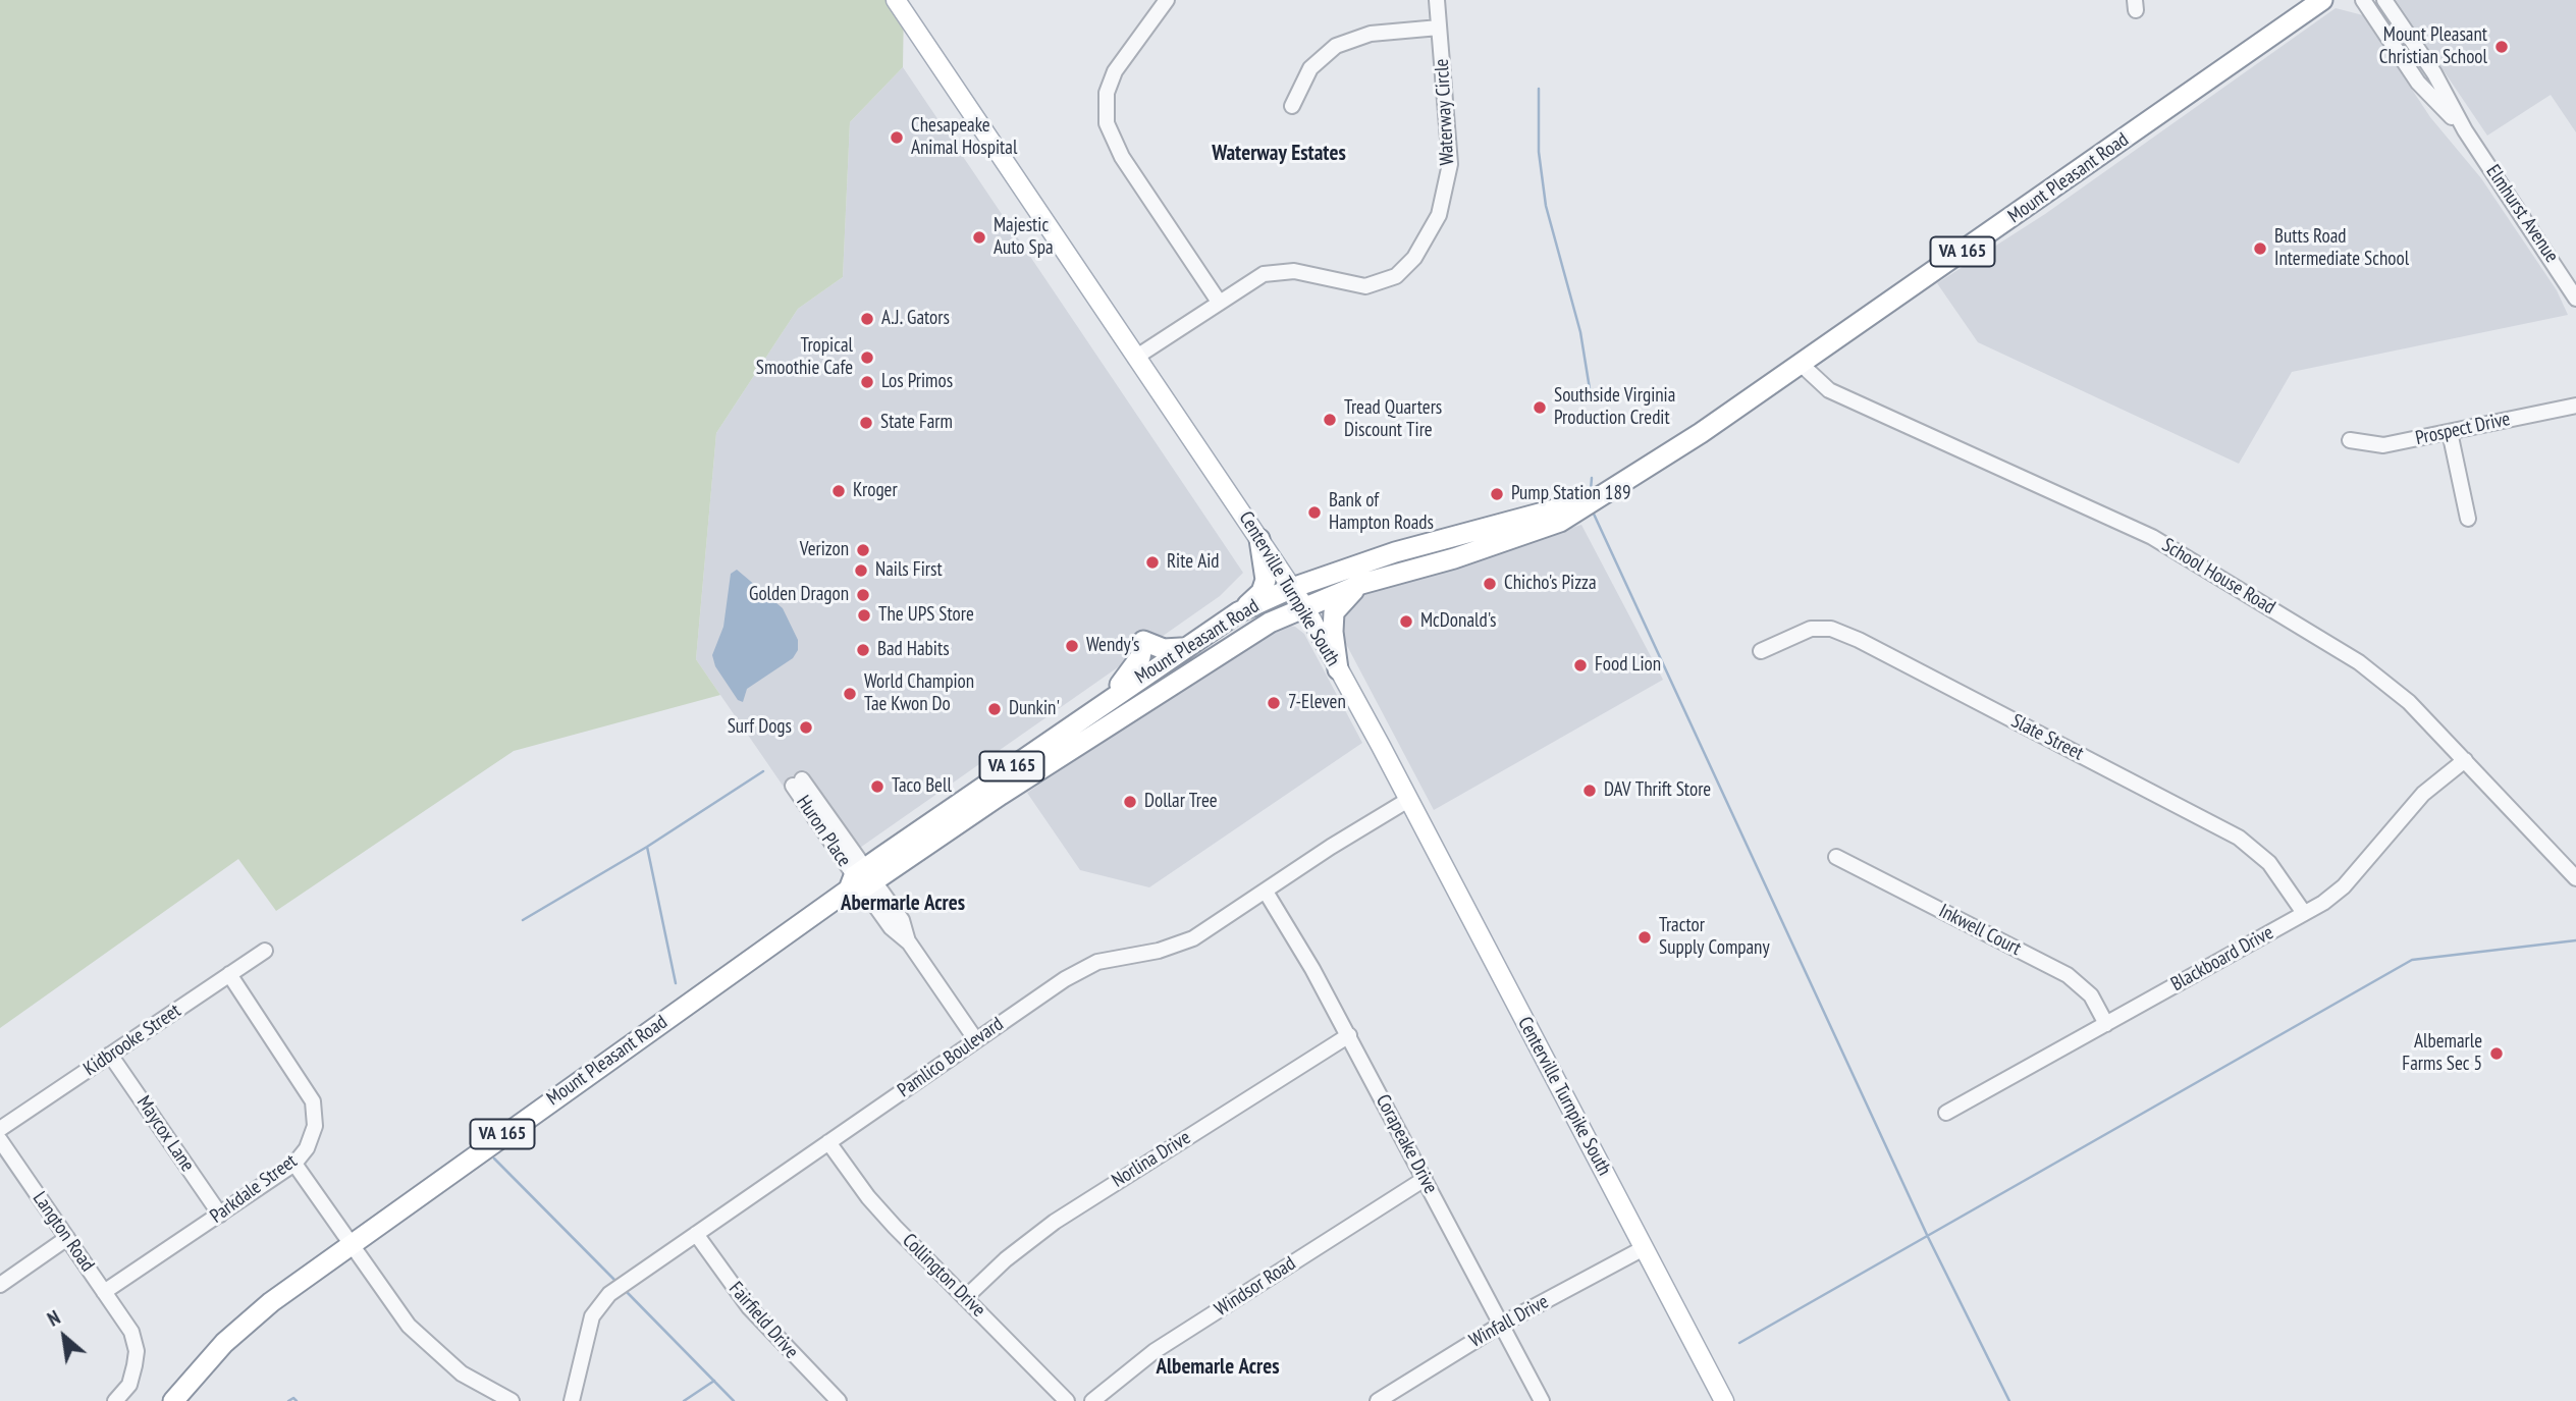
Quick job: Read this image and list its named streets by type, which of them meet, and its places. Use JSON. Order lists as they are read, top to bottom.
{
  "streets": {
    "highway": ["Mount Pleasant Road", "VA 165"],
    "main road": ["Centerville Turnpike South"],
    "street": [
      "Waterway Circle",
      "Elmhurst Avenue",
      "Prospect Drive",
      "School House Road",
      "Slate Street",
      "Huron Place",
      "Inkwell Court",
      "Blackboard Drive",
      "Kidbrooke Street",
      "Pamlico Boulevard",
      "Maycox Lane",
      "Corapeake Drive",
      "Norlina Drive",
      "Parkdale Street",
      "Langton Road",
      "Collington Drive",
      "Windsor Road",
      "Fairfield Drive",
      "Winfall Drive"
    ]
  },
  "crossings": [
    ["Waterway Circle", "Centerville Turnpike South"],
    ["Mount Pleasant Road", "School House Road"],
    ["Mount Pleasant Road", "Centerville Turnpike South"],
    ["Mount Pleasant Road", "Huron Place"],
    ["School House Road", "Blackboard Drive"],
    ["Centerville Turnpike South", "Pamlico Boulevard"],
    ["Centerville Turnpike South", "Winfall Drive"],
    ["Slate Street", "Blackboard Drive"],
    ["Huron Place", "Pamlico Boulevard"],
    ["Inkwell Court", "Blackboard Drive"],
    ["Kidbrooke Street", "Maycox Lane"],
    ["Kidbrooke Street", "Parkdale Street"],
    ["Pamlico Boulevard", "Corapeake Drive"],
    ["Pamlico Boulevard", "Collington Drive"],
    ["Pamlico Boulevard", "Fairfield Drive"],
    ["Maycox Lane", "Parkdale Street"],
    ["Corapeake Drive", "Norlina Drive"],
    ["Corapeake Drive", "Windsor Road"],
    ["Corapeake Drive", "Winfall Drive"],
    ["Norlina Drive", "Collington Drive"],
    ["Parkdale Street", "Langton Road"]
  ],
  "districts": ["Waterway Estates", "Abermarle Acres", "Albemarle Acres"],
  "places": [
    "Mount Pleasant Christian School",
    "Chesapeake Animal Hospital",
    "Majestic Auto Spa",
    "Butts Road Intermediate School",
    "A.J. Gators",
    "Tropical Smoothie Cafe",
    "Los Primos",
    "Southside Virginia Production Credit",
    "Tread Quarters Discount Tire",
    "State Farm",
    "Kroger",
    "Pump Station 189",
    "Bank of Hampton Roads",
    "Verizon",
    "Rite Aid",
    "Nails First",
    "Chicho's Pizza",
    "Golden Dragon",
    "The UPS Store",
    "McDonald's",
    "Wendy's",
    "Bad Habits",
    "Food Lion",
    "World Champion Tae Kwon Do",
    "7-Eleven",
    "Dunkin'",
    "Surf Dogs",
    "Taco Bell",
    "DAV Thrift Store",
    "Dollar Tree",
    "Tractor Supply Company",
    "Albemarle Farms Sec 5"
  ],
  "north": "top left"
}
